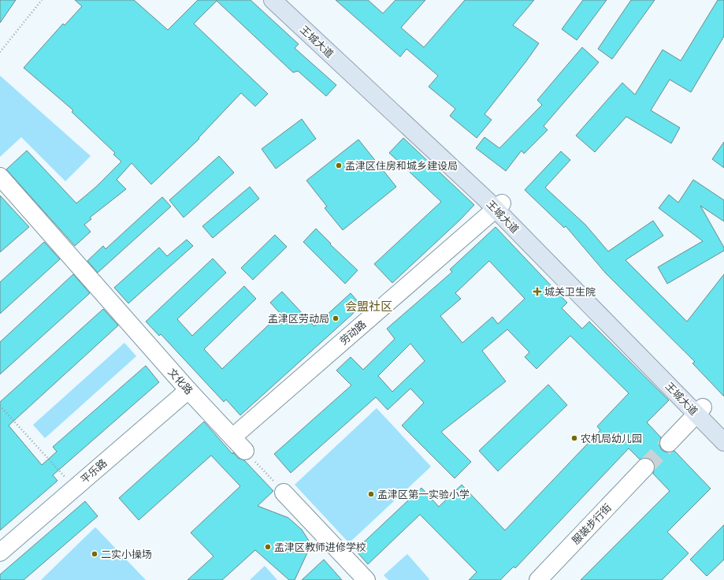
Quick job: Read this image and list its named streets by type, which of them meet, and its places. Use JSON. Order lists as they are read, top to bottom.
{
  "streets": {
    "main road": ["王城大道"],
    "street": [
      "劳动路",
      "文化路",
      "平乐路",
      "服装步行街"
    ]
  },
  "crossings": [
    ["王城大道", "劳动路"],
    ["劳动路", "文化路"],
    ["文化路", "平乐路"]
  ],
  "districts": ["会盟社区"],
  "places": {
    "other": [
      "孟津区住房和城乡建设局",
      "孟津区劳动局",
      "农机局幼儿园",
      "孟津区第一实验小学",
      "孟津区教师进修学校",
      "二实小操场"
    ],
    "health": ["城关卫生院"]
  }
}
